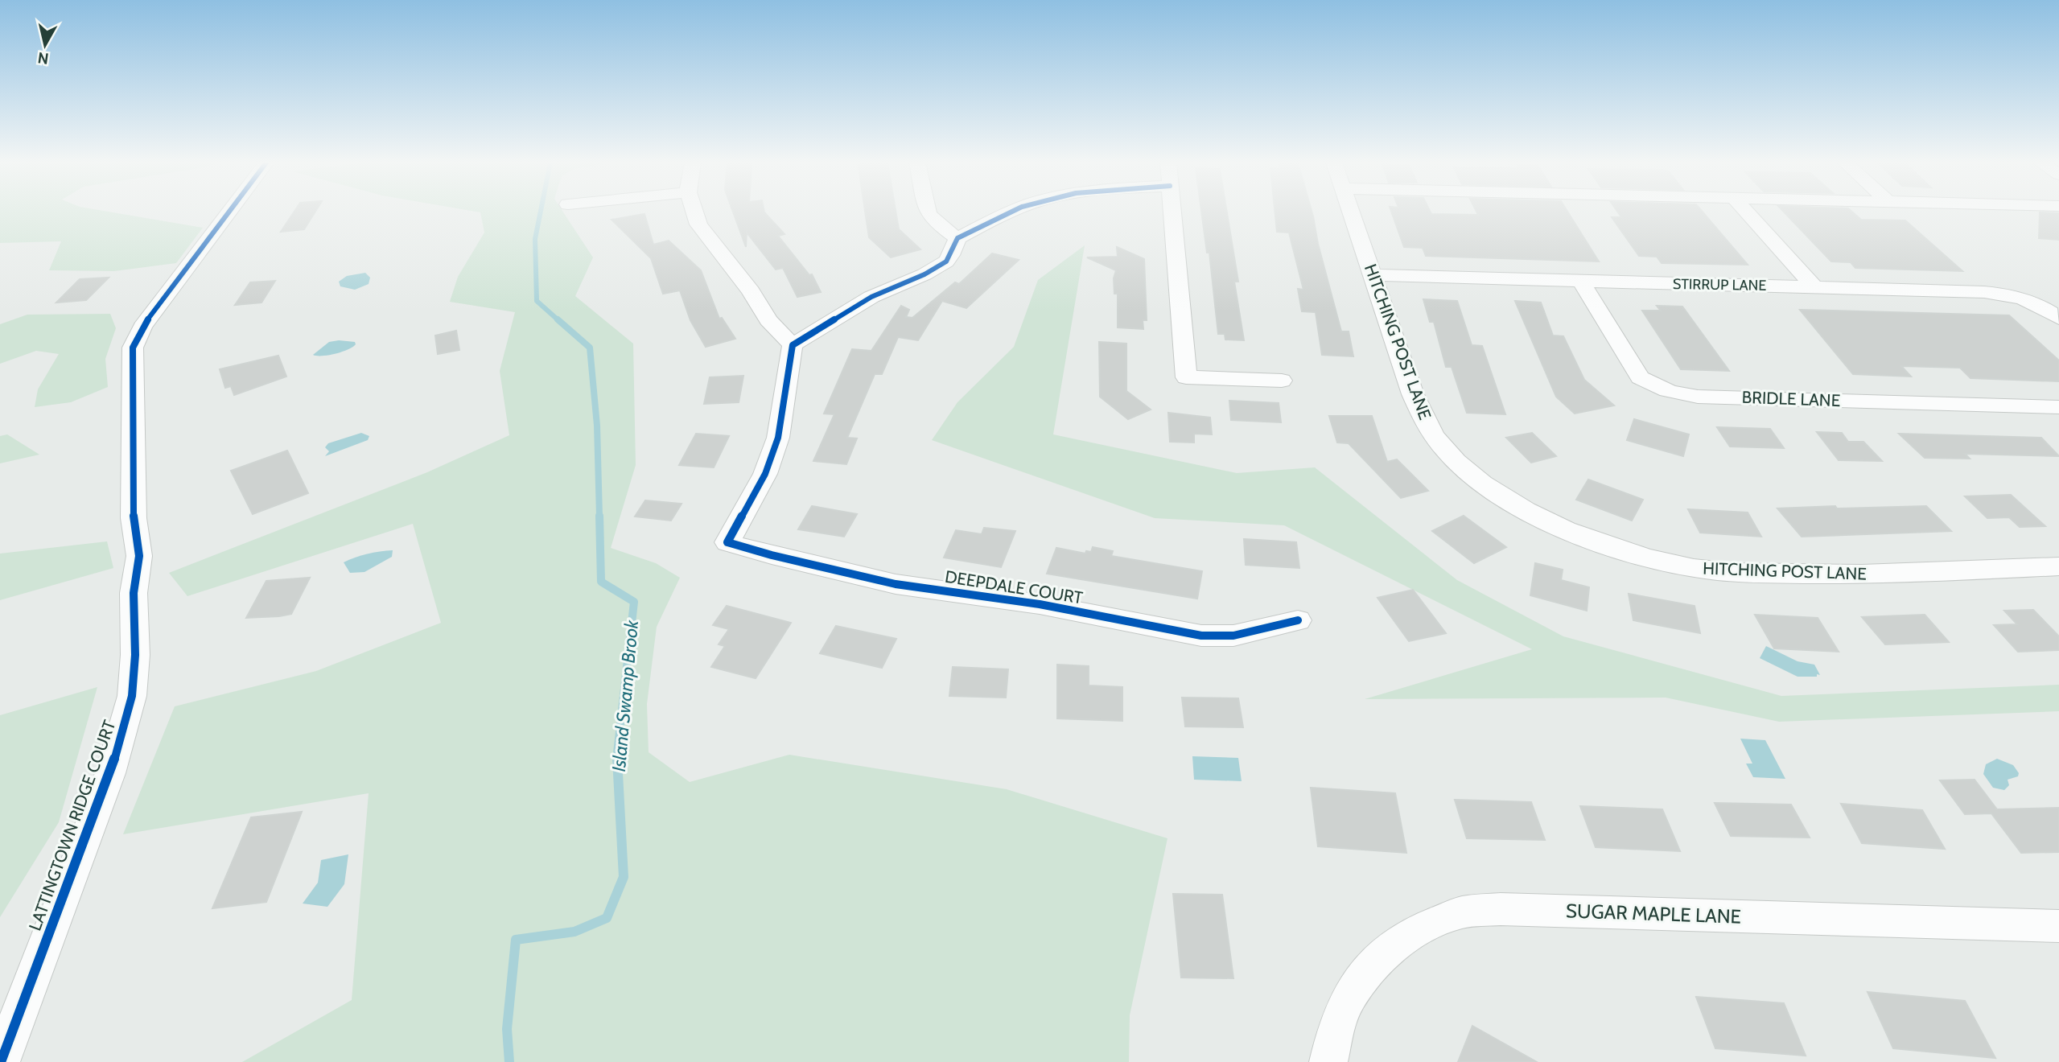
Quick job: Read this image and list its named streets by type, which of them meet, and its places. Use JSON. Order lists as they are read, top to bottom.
{
  "streets": {
    "street": [
      "STIRRUP LANE",
      "HITCHING POST LANE",
      "BRIDLE LANE",
      "DEEPDALE COURT",
      "LATTINGTOWN RIDGE COURT",
      "SUGAR MAPLE LANE"
    ]
  },
  "crossings": [
    ["STIRRUP LANE", "HITCHING POST LANE"],
    ["STIRRUP LANE", "BRIDLE LANE"]
  ],
  "water": ["Island Swamp Brook"],
  "north": "bottom"
}
